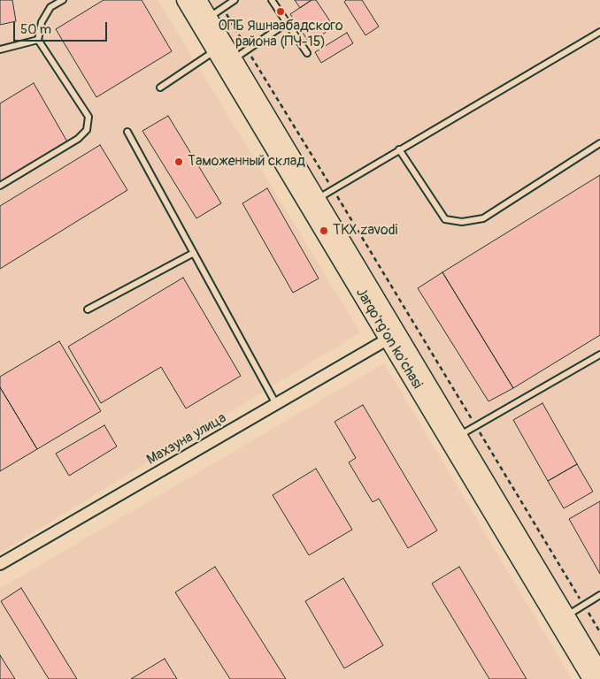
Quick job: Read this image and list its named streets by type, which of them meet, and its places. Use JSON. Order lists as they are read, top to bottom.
{
  "streets": {
    "main road": ["Jarqo'rg'on ko'chasi"],
    "street": ["Махзуна улица"]
  },
  "crossings": [
    ["Jarqo'rg'on ko'chasi", "Махзуна улица"]
  ],
  "places": ["ОПБ Яшнаабадского района (ПЧ-15)", "Таможенный склад", "TKX zavodi"],
  "scale_bar": "50 m"
}
